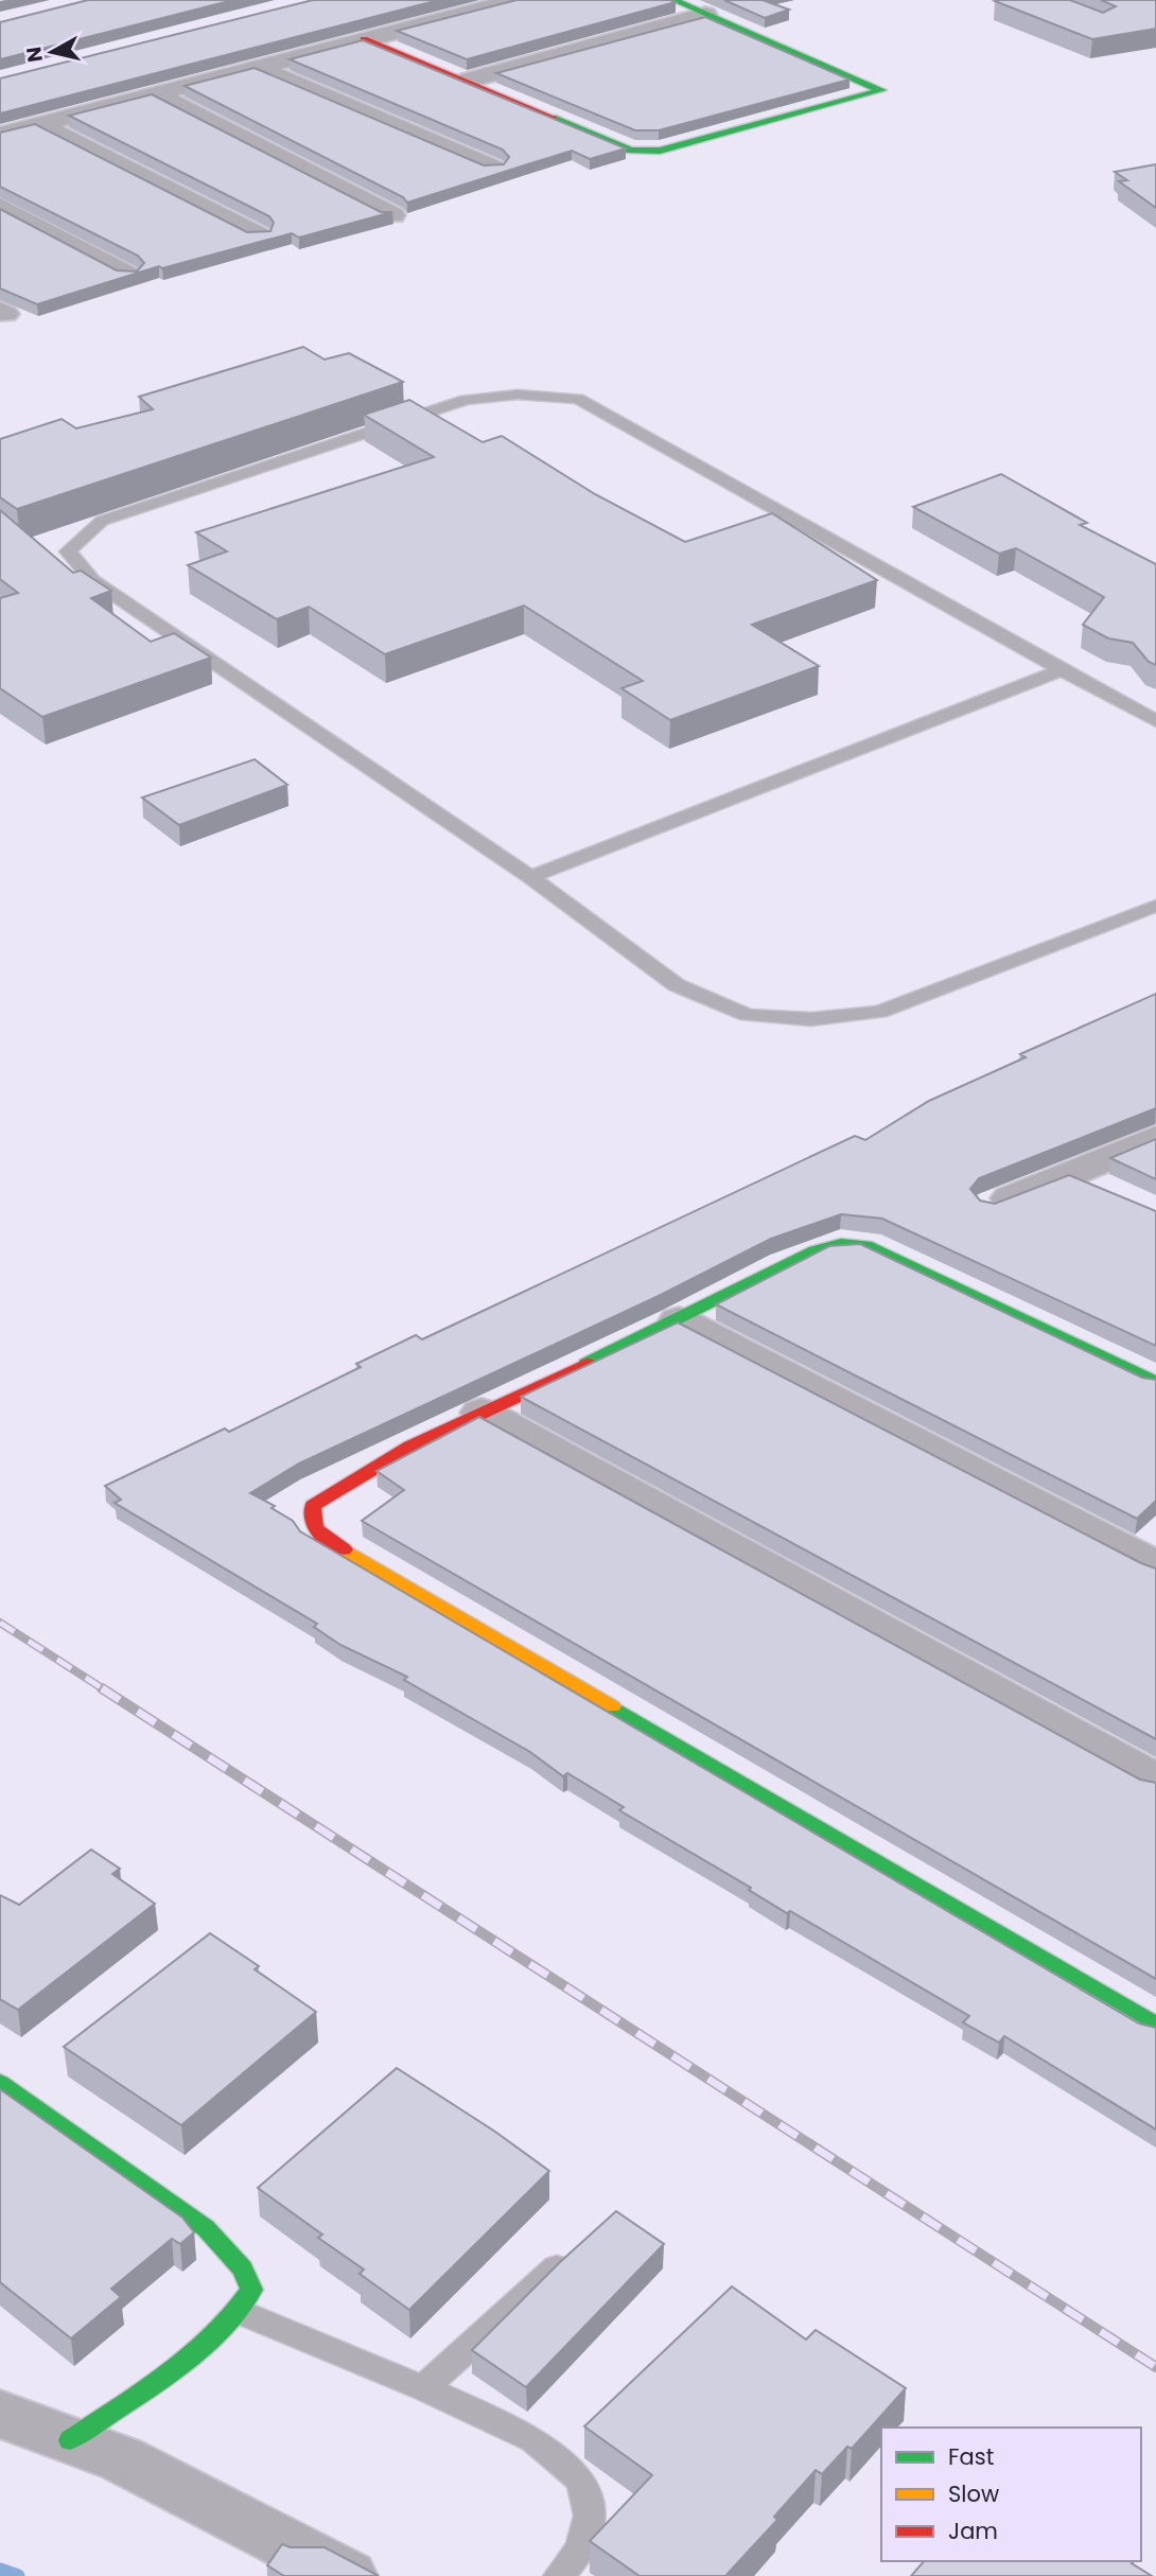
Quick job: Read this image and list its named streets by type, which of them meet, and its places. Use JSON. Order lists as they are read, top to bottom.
{
  "legend": ["Fast", "Slow", "Jam"],
  "north": "left"
}
